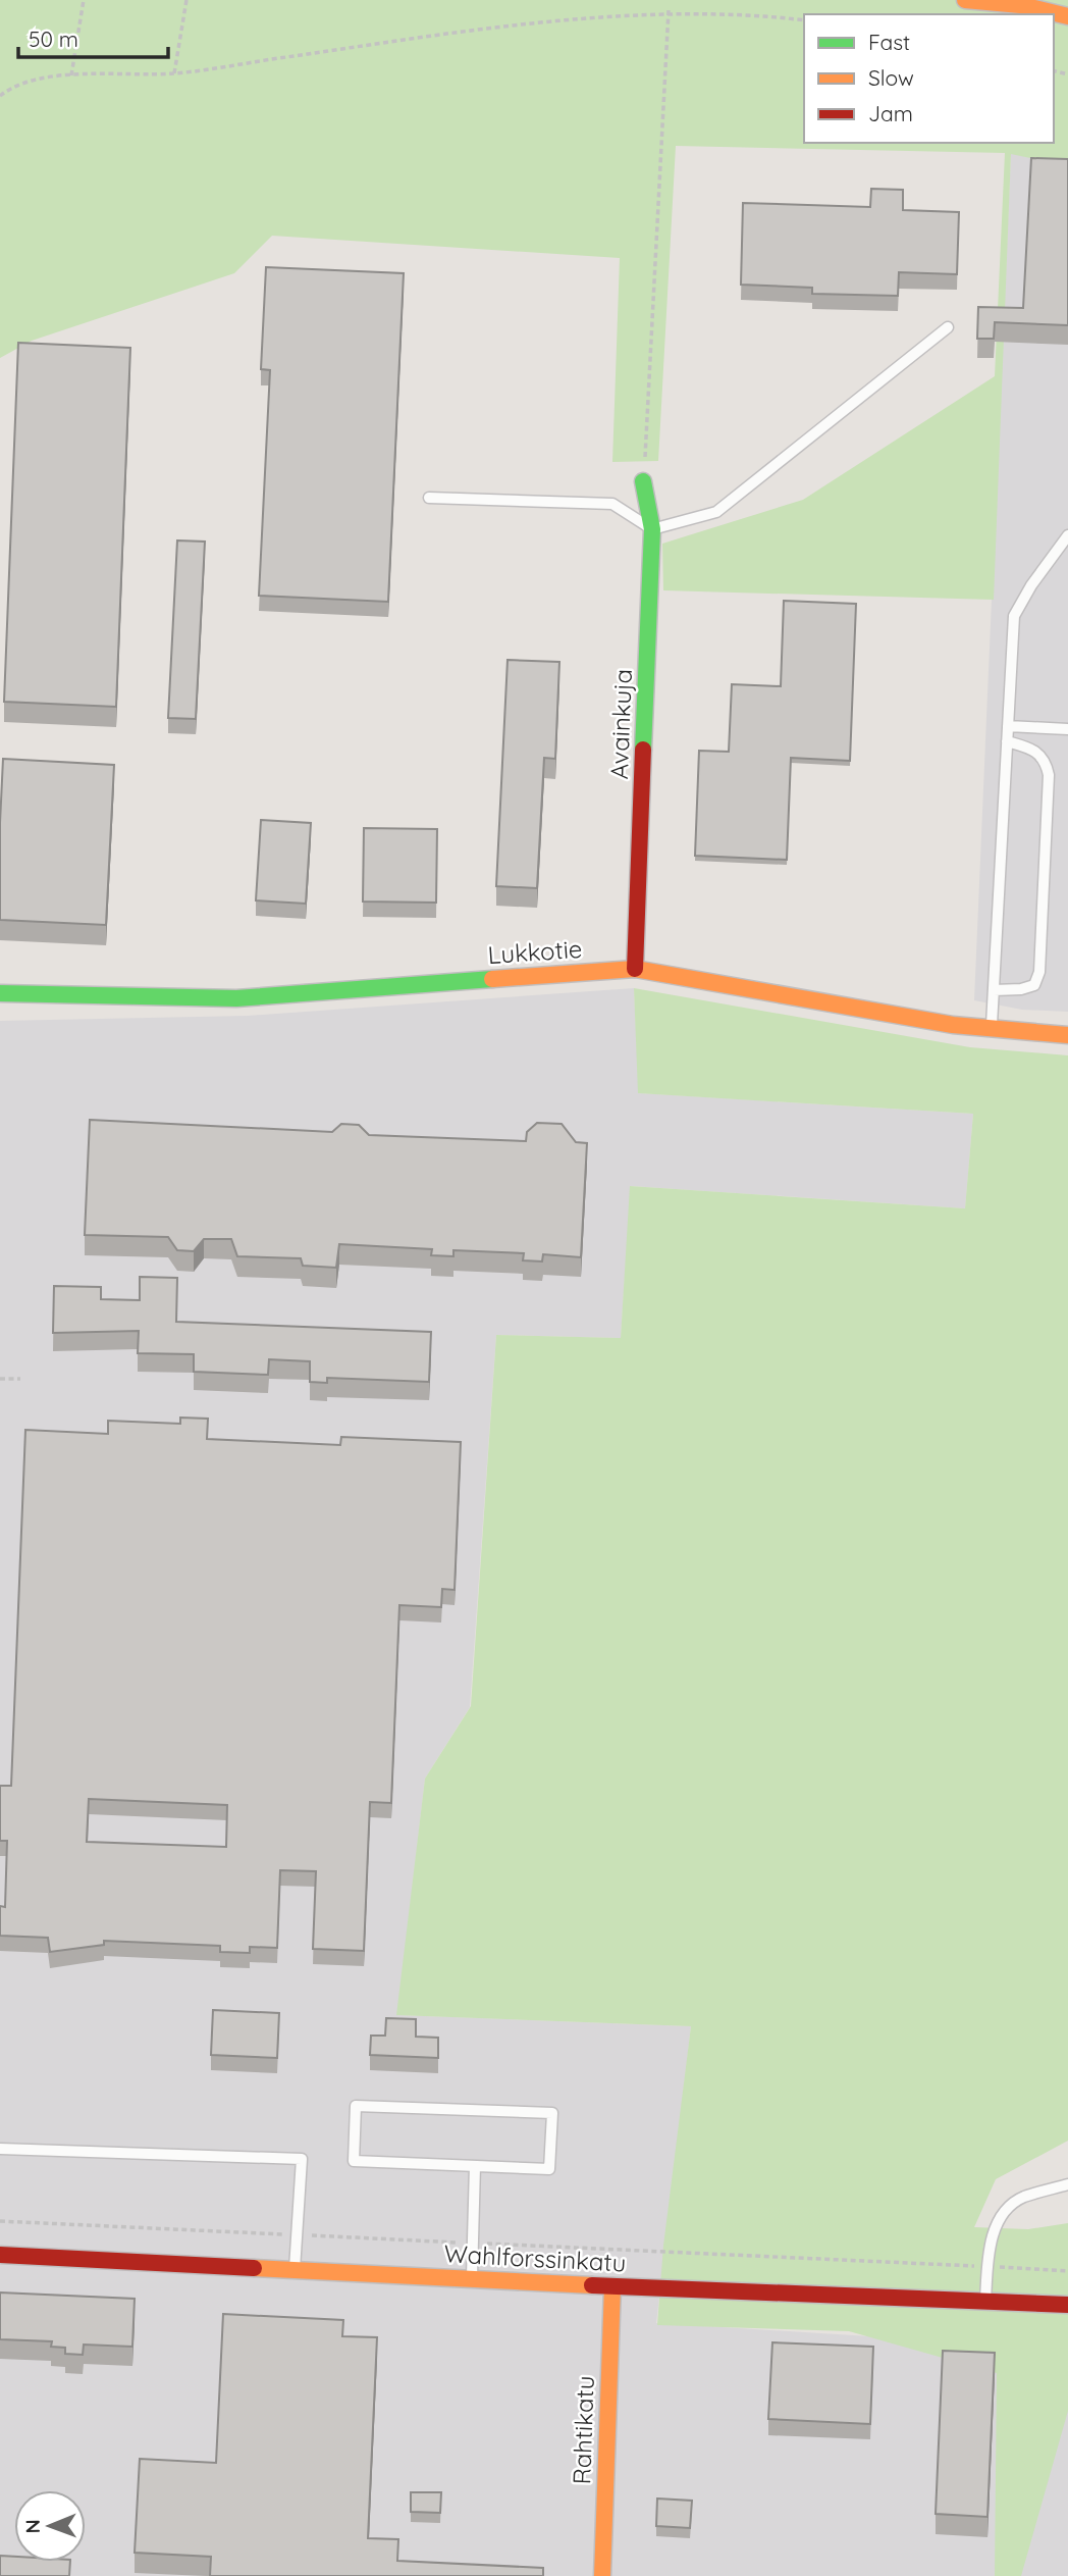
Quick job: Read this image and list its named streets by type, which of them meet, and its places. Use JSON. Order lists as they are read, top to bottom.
{
  "streets": {
    "main road": [
      "Avainkuja",
      "Lukkotie",
      "Wahlforssinkatu",
      "Rahtikatu"
    ]
  },
  "crossings": [
    ["Avainkuja", "Lukkotie"],
    ["Wahlforssinkatu", "Rahtikatu"]
  ],
  "legend": ["Fast", "Slow", "Jam"],
  "scale_bar": "50 m",
  "north": "left"
}
